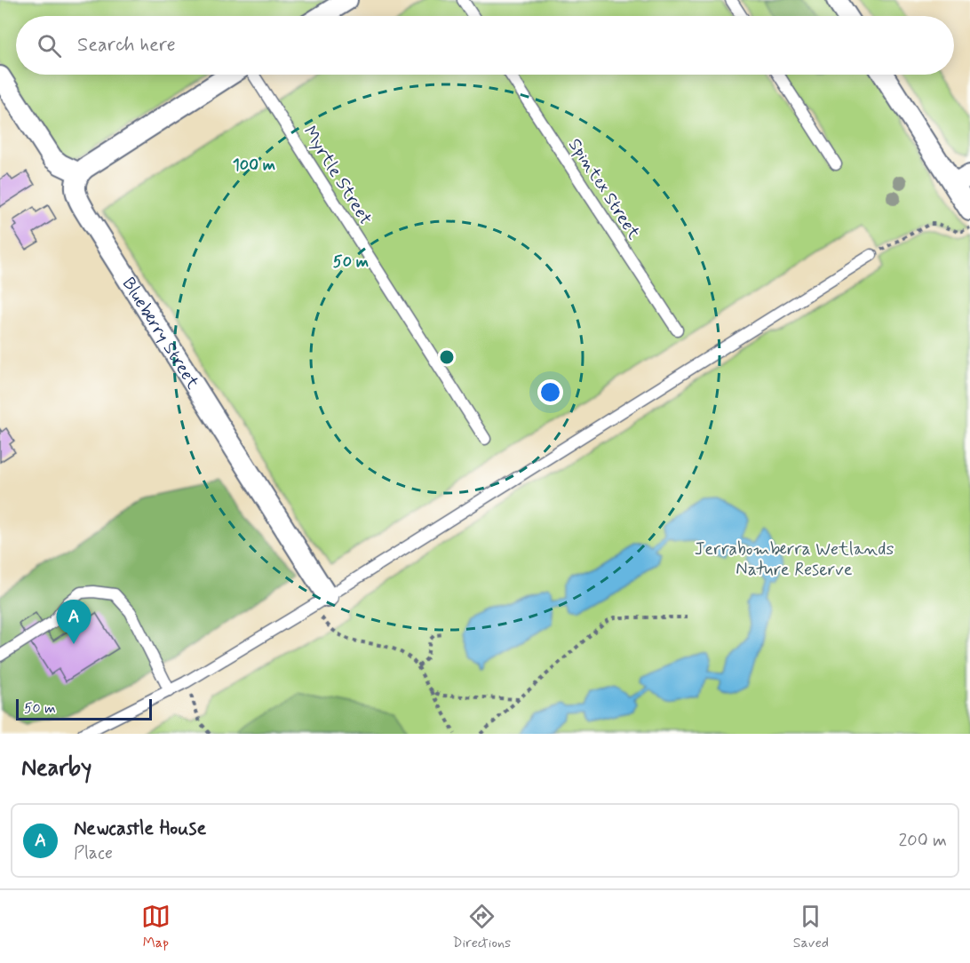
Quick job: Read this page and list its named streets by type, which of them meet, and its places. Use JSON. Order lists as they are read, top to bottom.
{
  "streets": {
    "street": ["Blueberry Street"],
    "lane": ["Myrtle Street", "Spintex Street"]
  },
  "parks": ["Jerrabomberra Wetlands Nature Reserve"],
  "scale_bar": "50 m",
  "page": {
    "search": "Search here",
    "pins": "A",
    "scale": "50 m",
    "heading": "Nearby",
    "list": [
      {
        "mark": "A",
        "name": "Newcastle House",
        "note": "Place",
        "value": "200 m"
      }
    ],
    "nav": ["Map", "Directions", "Saved"]
  },
  "rings": ["100 m", "50 m"]
}
